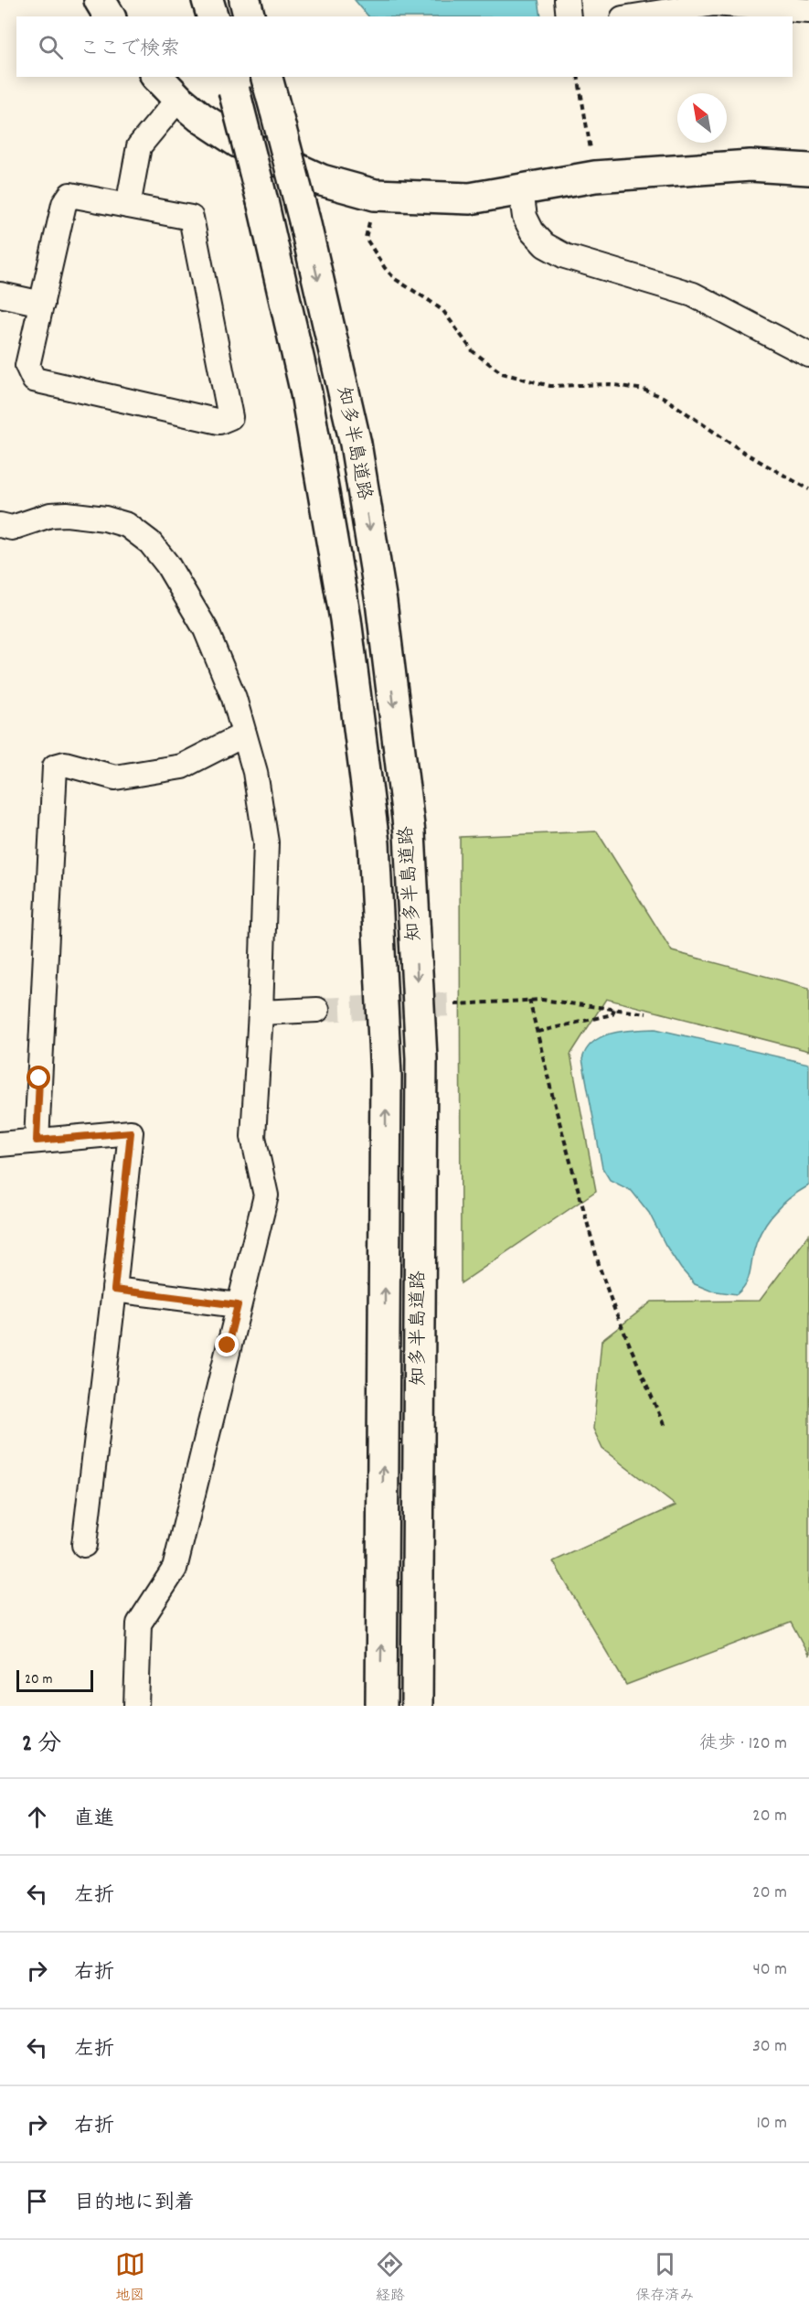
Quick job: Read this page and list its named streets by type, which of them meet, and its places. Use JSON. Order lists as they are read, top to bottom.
{
  "streets": {
    "main road": ["知多半島道路"]
  },
  "scale_bar": "20 m",
  "north": "top left",
  "page": {
    "search": "ここで検索",
    "scale": "20 m",
    "heading": ["2 分", "徒歩 · 120 m"],
    "list": [
      ["直進", "20 m"],
      ["左折", "20 m"],
      ["右折", "40 m"],
      ["左折", "30 m"],
      ["右折", "10 m"],
      "目的地に到着"
    ],
    "nav": ["地図", "経路", "保存済み"]
  }
}
